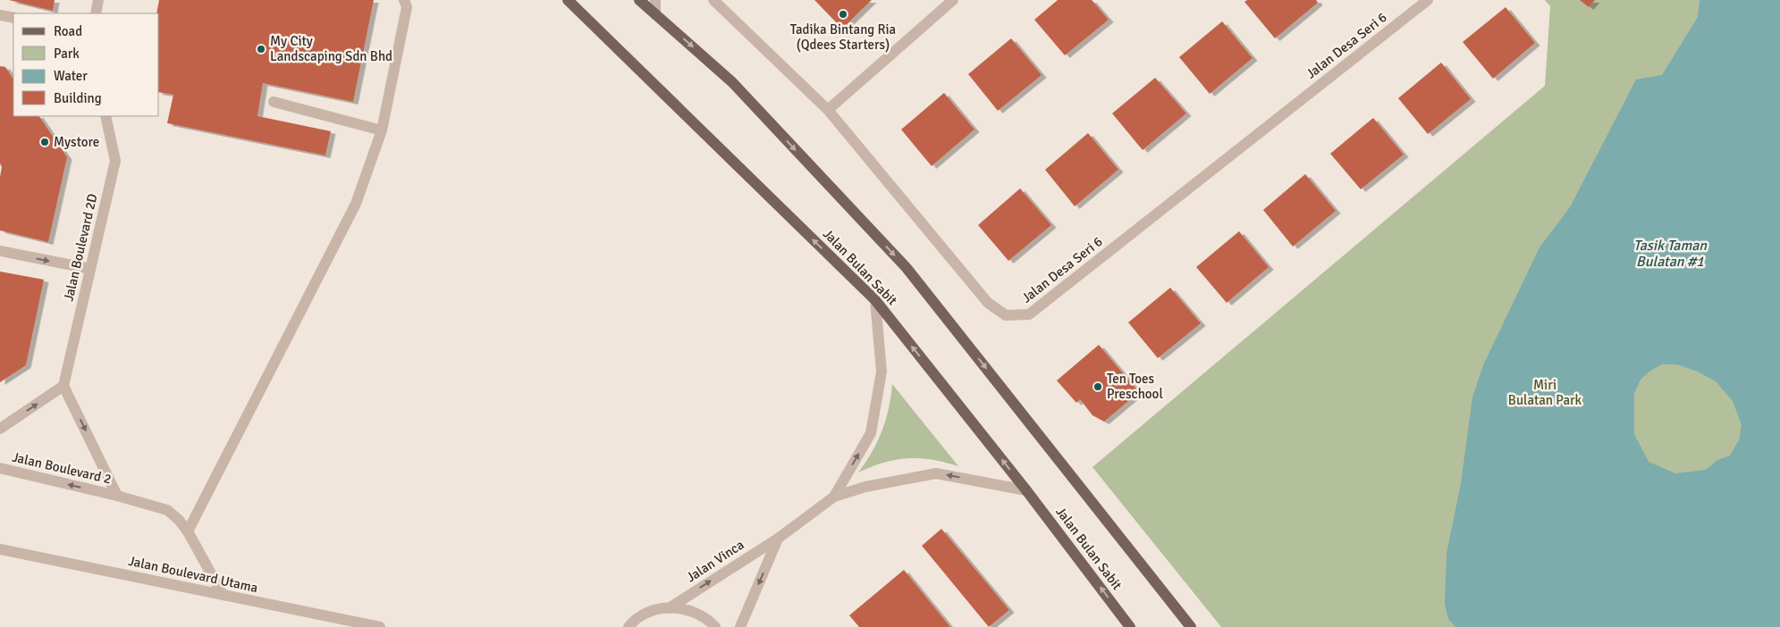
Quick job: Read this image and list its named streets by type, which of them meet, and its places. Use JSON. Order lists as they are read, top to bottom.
{
  "streets": {
    "main road": ["Jalan Bulan Sabit"],
    "street": [
      "Jalan Desa Seri 6",
      "Jalan Boulevard 2D",
      "Jalan Boulevard 2",
      "Jalan Vinca",
      "Jalan Boulevard Utama"
    ]
  },
  "one_way": ["Jalan Boulevard 2", "Jalan Vinca"],
  "water": ["Tasik Taman Bulatan #1"],
  "parks": ["Miri Bulatan Park"],
  "places": [
    "Tadika Bintang Ria (Qdees Starters)",
    "My City Landscaping Sdn Bhd",
    "Mystore",
    "Ten Toes Preschool"
  ],
  "legend": [
    "Road",
    "Park",
    "Water",
    "Building"
  ]
}
